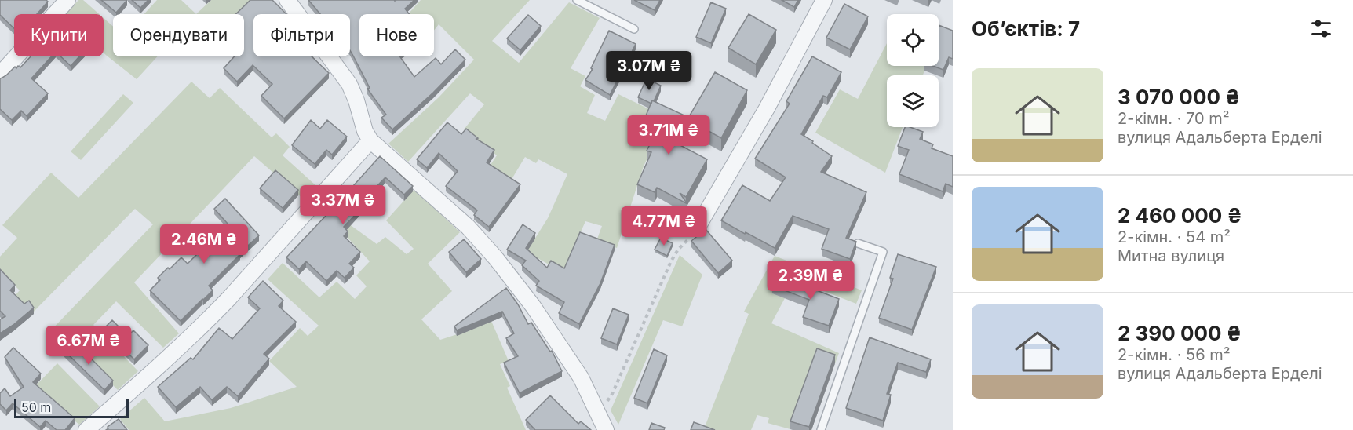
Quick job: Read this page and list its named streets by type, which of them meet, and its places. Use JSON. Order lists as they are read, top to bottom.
{
  "scale_bar": "50 m",
  "page": {
    "heading": "Об’єктів: 7",
    "chip": [
      "Купити",
      "Орендувати",
      "Фільтри",
      "Нове"
    ],
    "price": [
      "3.07M ₴",
      "3.71M ₴",
      "3.37M ₴",
      "4.77M ₴",
      "2.46M ₴",
      "2.39M ₴",
      "6.67M ₴"
    ],
    "list": [
      {
        "name": "3 070 000 ₴",
        "note": "2-кімн. · 70 m² · вулиця Адальберта Ерделі"
      },
      {
        "name": "2 460 000 ₴",
        "note": "2-кімн. · 54 m² · Митна вулиця"
      },
      {
        "name": "2 390 000 ₴",
        "note": "2-кімн. · 56 m² · вулиця Адальберта Ерделі"
      }
    ],
    "scale": "50 m"
  }
}
